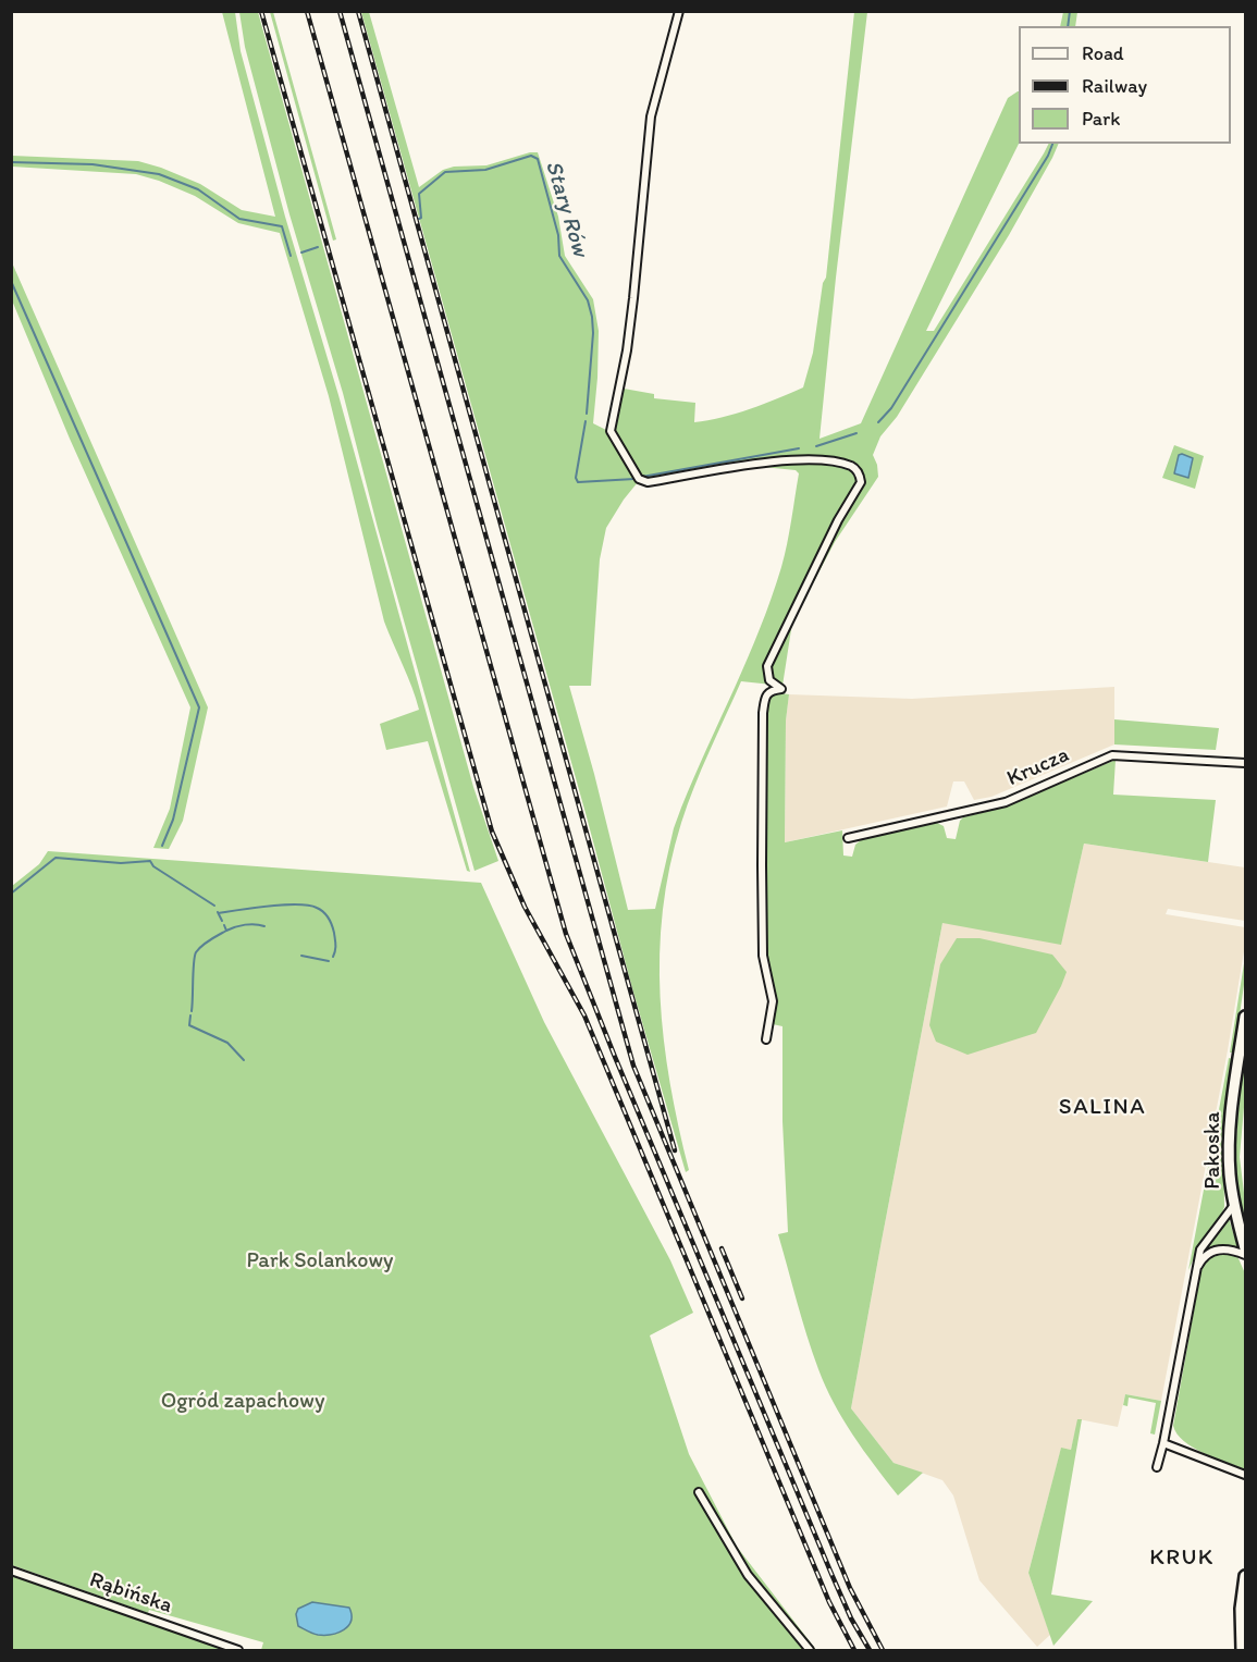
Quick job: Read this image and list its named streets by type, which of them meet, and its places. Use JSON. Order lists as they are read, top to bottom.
{
  "streets": {
    "main road": ["Pakoska"],
    "street": ["Krucza", "Rąbińska"]
  },
  "districts": ["SALINA", "KRUK"],
  "water": ["Stary Rów"],
  "parks": ["Park Solankowy", "Ogród zapachowy"],
  "legend": ["Road", "Railway", "Park"]
}
